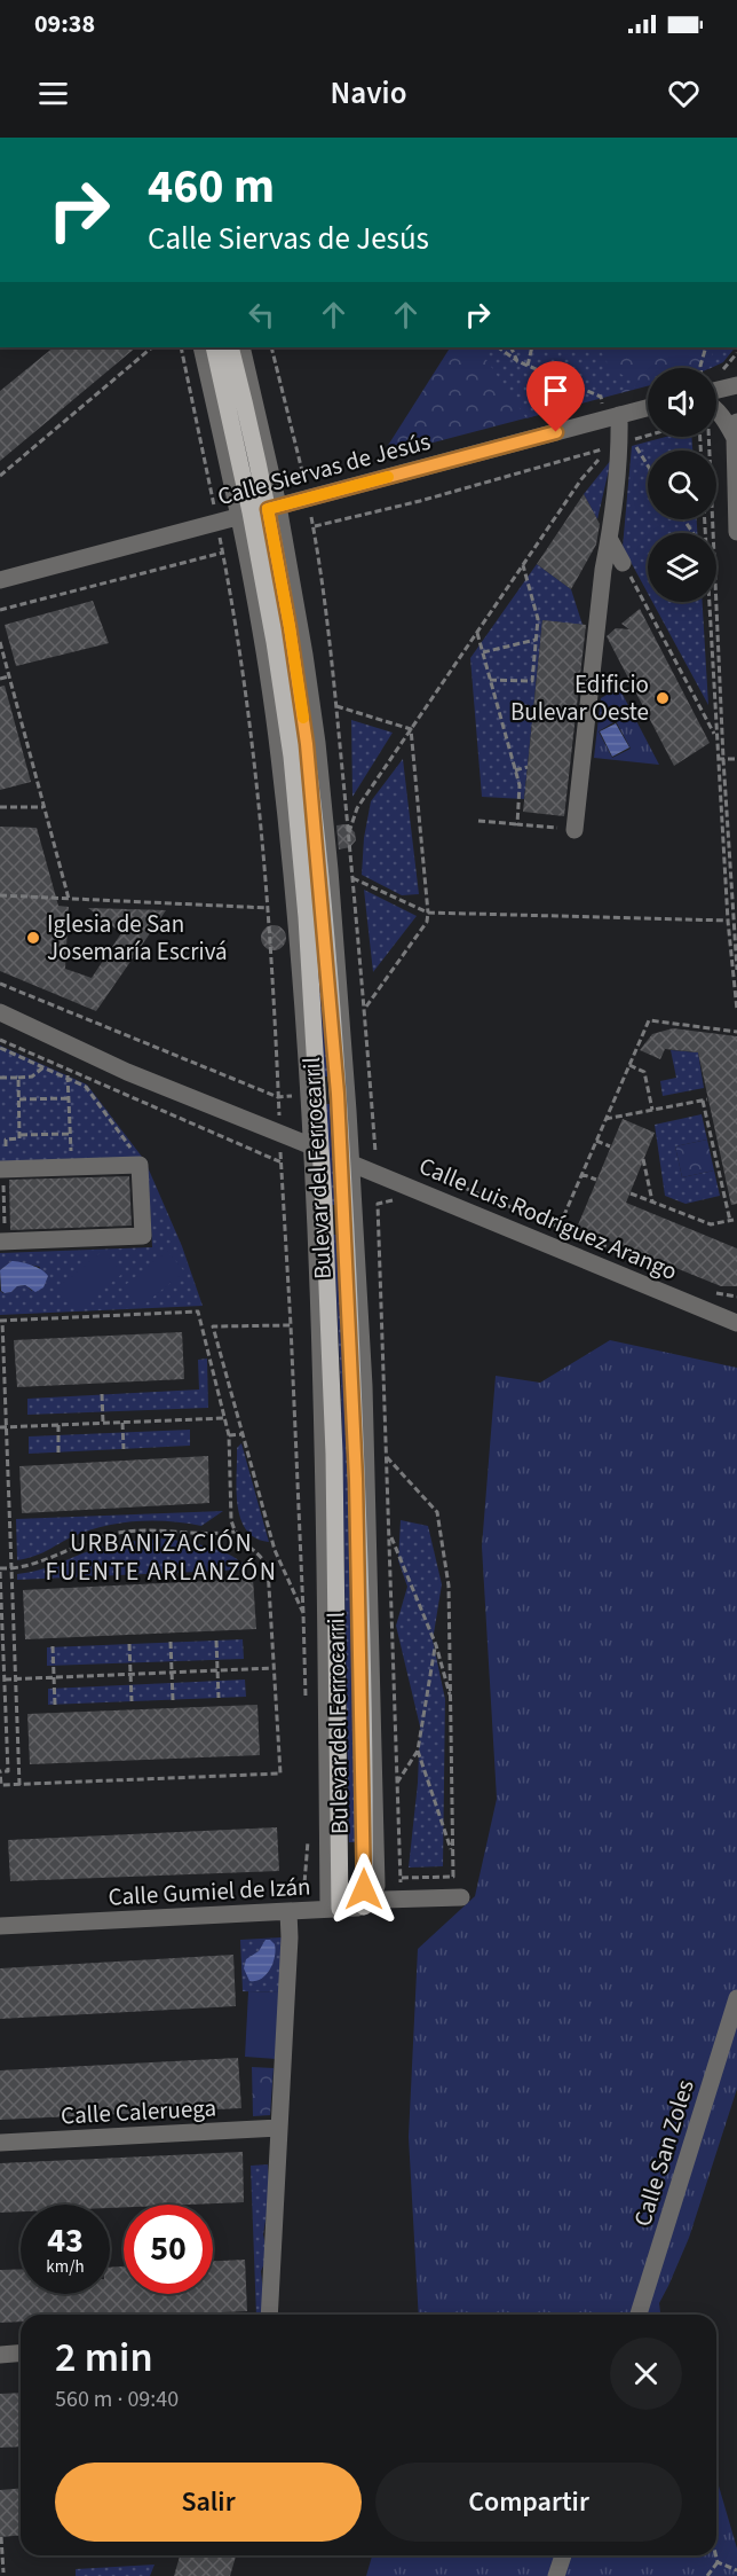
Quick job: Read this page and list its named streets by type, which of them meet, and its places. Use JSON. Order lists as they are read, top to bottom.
{
  "streets": {
    "main road": ["Bulevar del Ferrocarril"],
    "street": [
      "Calle Siervas de Jesús",
      "Calle Luis Rodríguez Arango",
      "Calle Gumiel de Izán",
      "Calle Caleruega",
      "Calle San Zoles"
    ]
  },
  "crossings": [
    ["Calle Siervas de Jesús", "Bulevar del Ferrocarril"],
    ["Bulevar del Ferrocarril", "Calle Luis Rodríguez Arango"],
    ["Bulevar del Ferrocarril", "Calle Gumiel de Izán"]
  ],
  "districts": ["URBANIZACIÓN FUENTE ARLANZÓN"],
  "places": ["Edificio Bulevar Oeste", "Iglesia de San Josemaría Escrivá"],
  "page": {
    "status": "09:38",
    "header": "Navio",
    "turn": ["460 m", "Calle Siervas de Jesús"],
    "speed": "43 km/h",
    "limit": "50",
    "heading": ["2 min", "560 m · 09:40"],
    "buttons": ["Salir", "Compartir"]
  }
}
